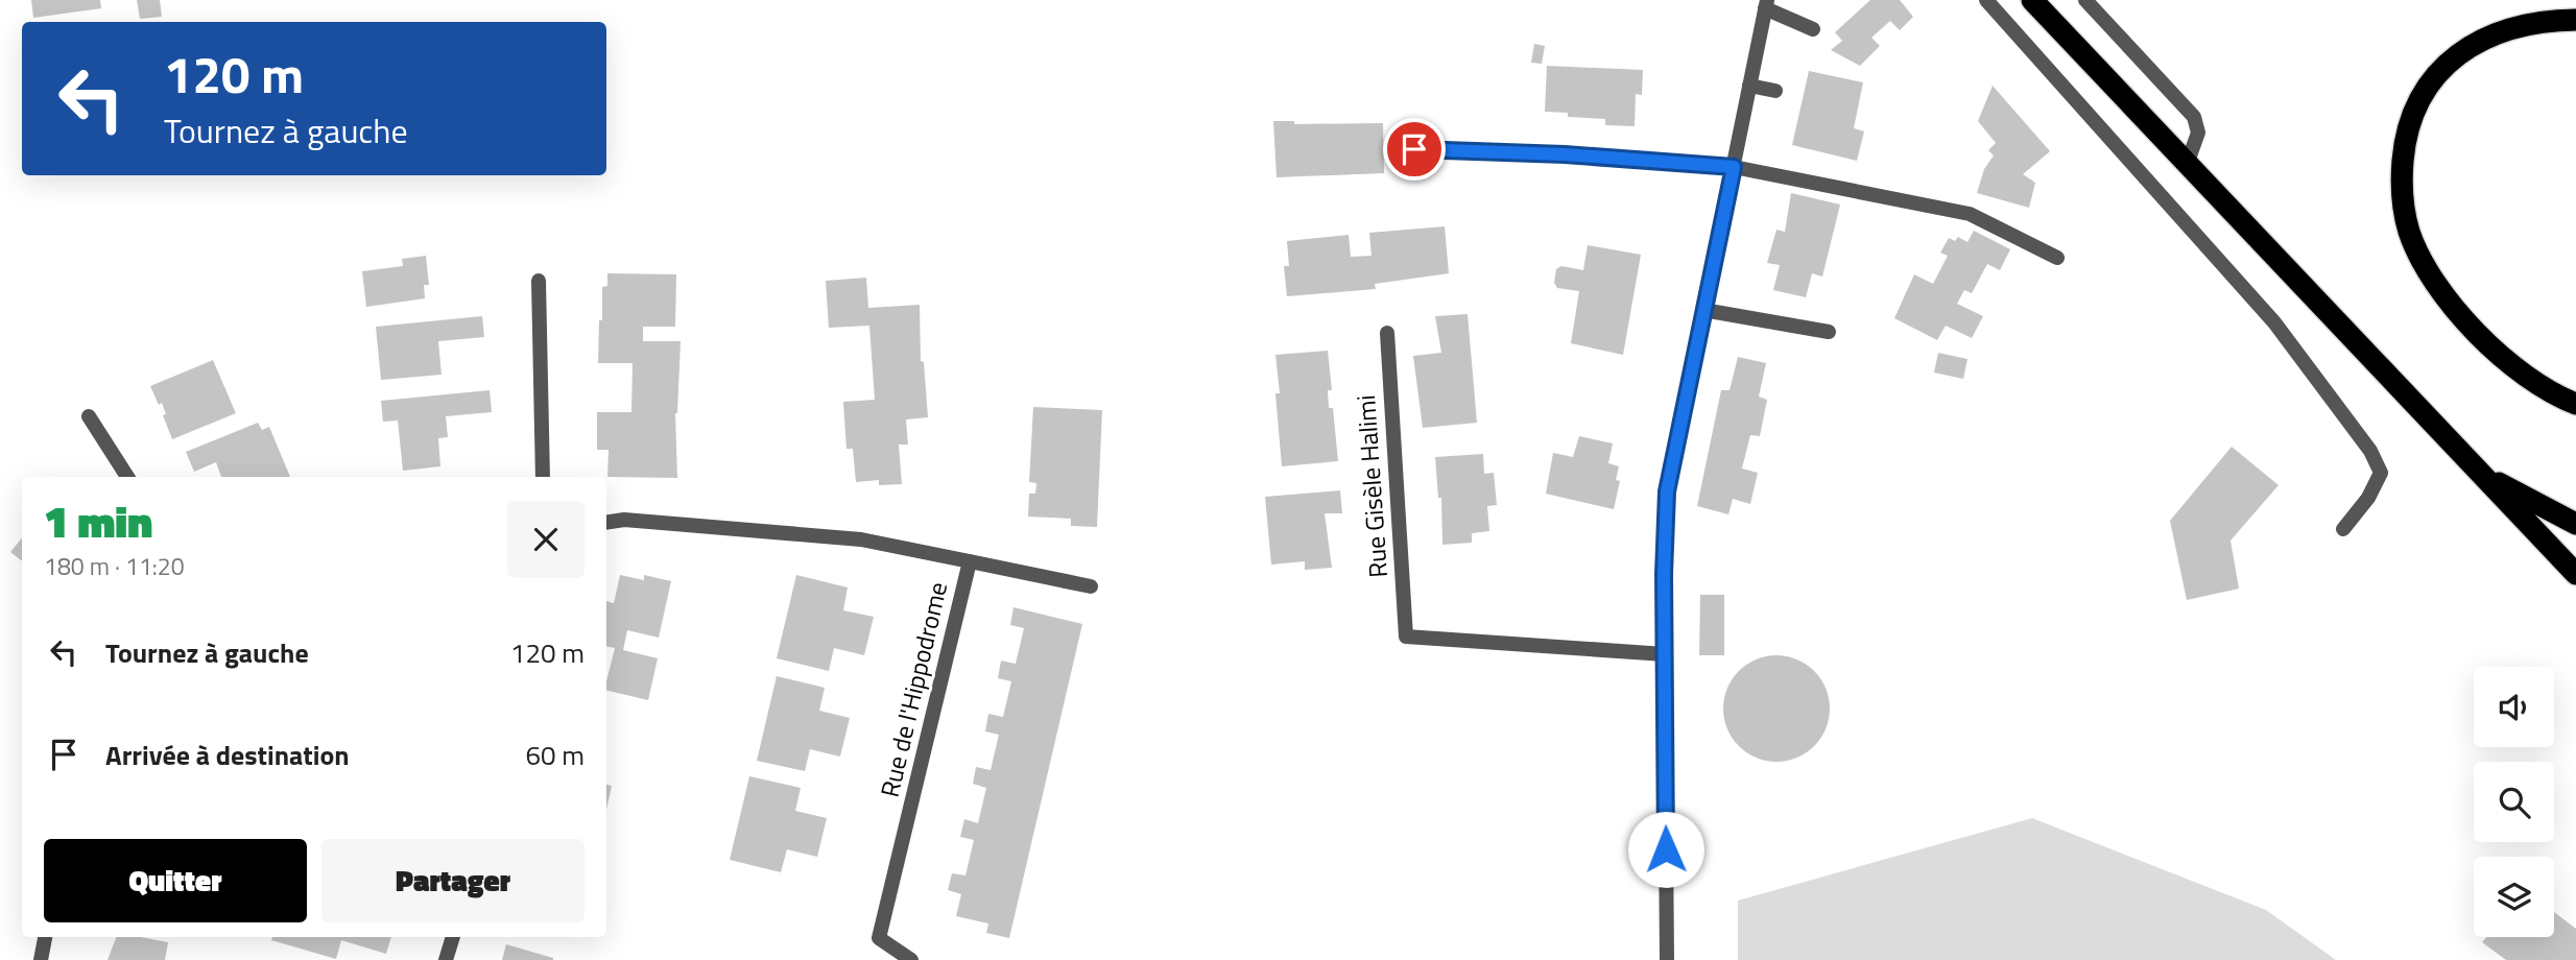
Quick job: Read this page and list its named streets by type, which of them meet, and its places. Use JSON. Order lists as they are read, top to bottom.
{
  "streets": {
    "street": ["Rue Gisèle Halimi", "Rue de l'Hippodrome"]
  },
  "page": {
    "turn": ["120 m", "Tournez à gauche"],
    "heading": ["1 min", "180 m · 11:20"],
    "list": [
      {
        "name": "Tournez à gauche",
        "value": "120 m"
      },
      {
        "name": "Arrivée à destination",
        "value": "60 m"
      }
    ],
    "buttons": ["Quitter", "Partager"]
  }
}
